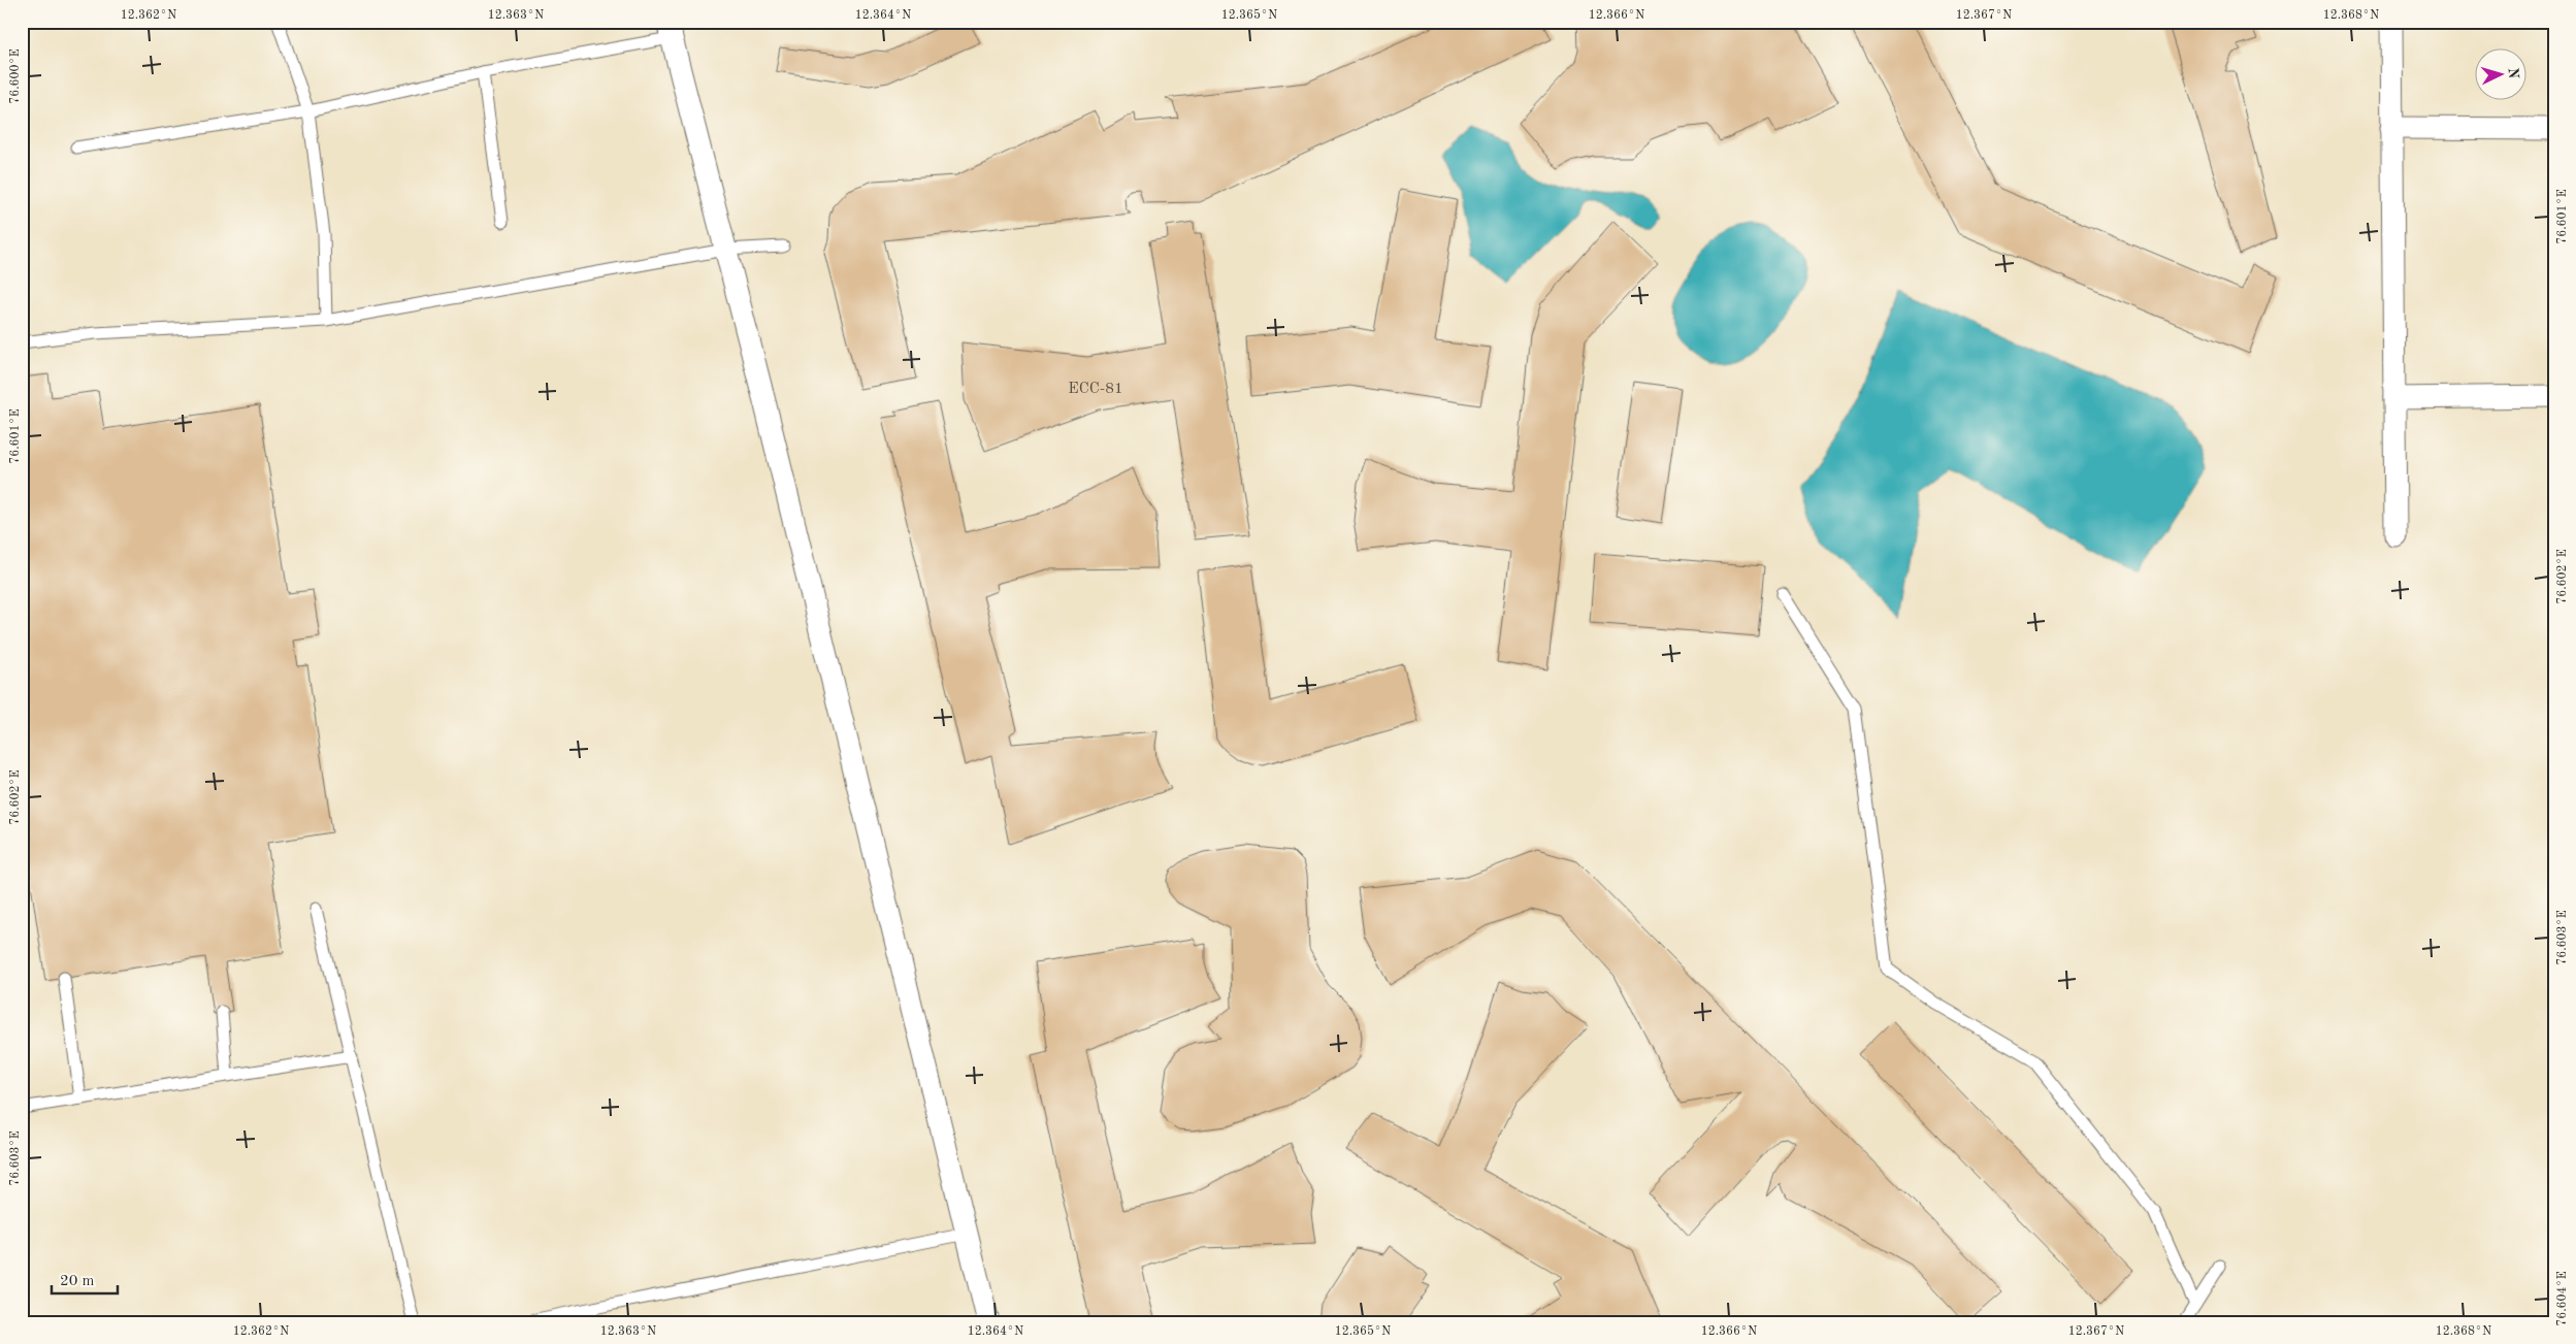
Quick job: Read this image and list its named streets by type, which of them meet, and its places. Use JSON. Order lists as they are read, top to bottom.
{
  "house_numbers": ["ECC-81"],
  "scale_bar": "20 m",
  "north": "right",
  "coordinates": [
    "12.362°N",
    "12.363°N",
    "12.364°N",
    "12.365°N",
    "12.366°N",
    "12.367°N",
    "12.368°N",
    "76.600°E",
    "76.601°E",
    "76.602°E",
    "76.603°E",
    "76.604°E"
  ]
}
